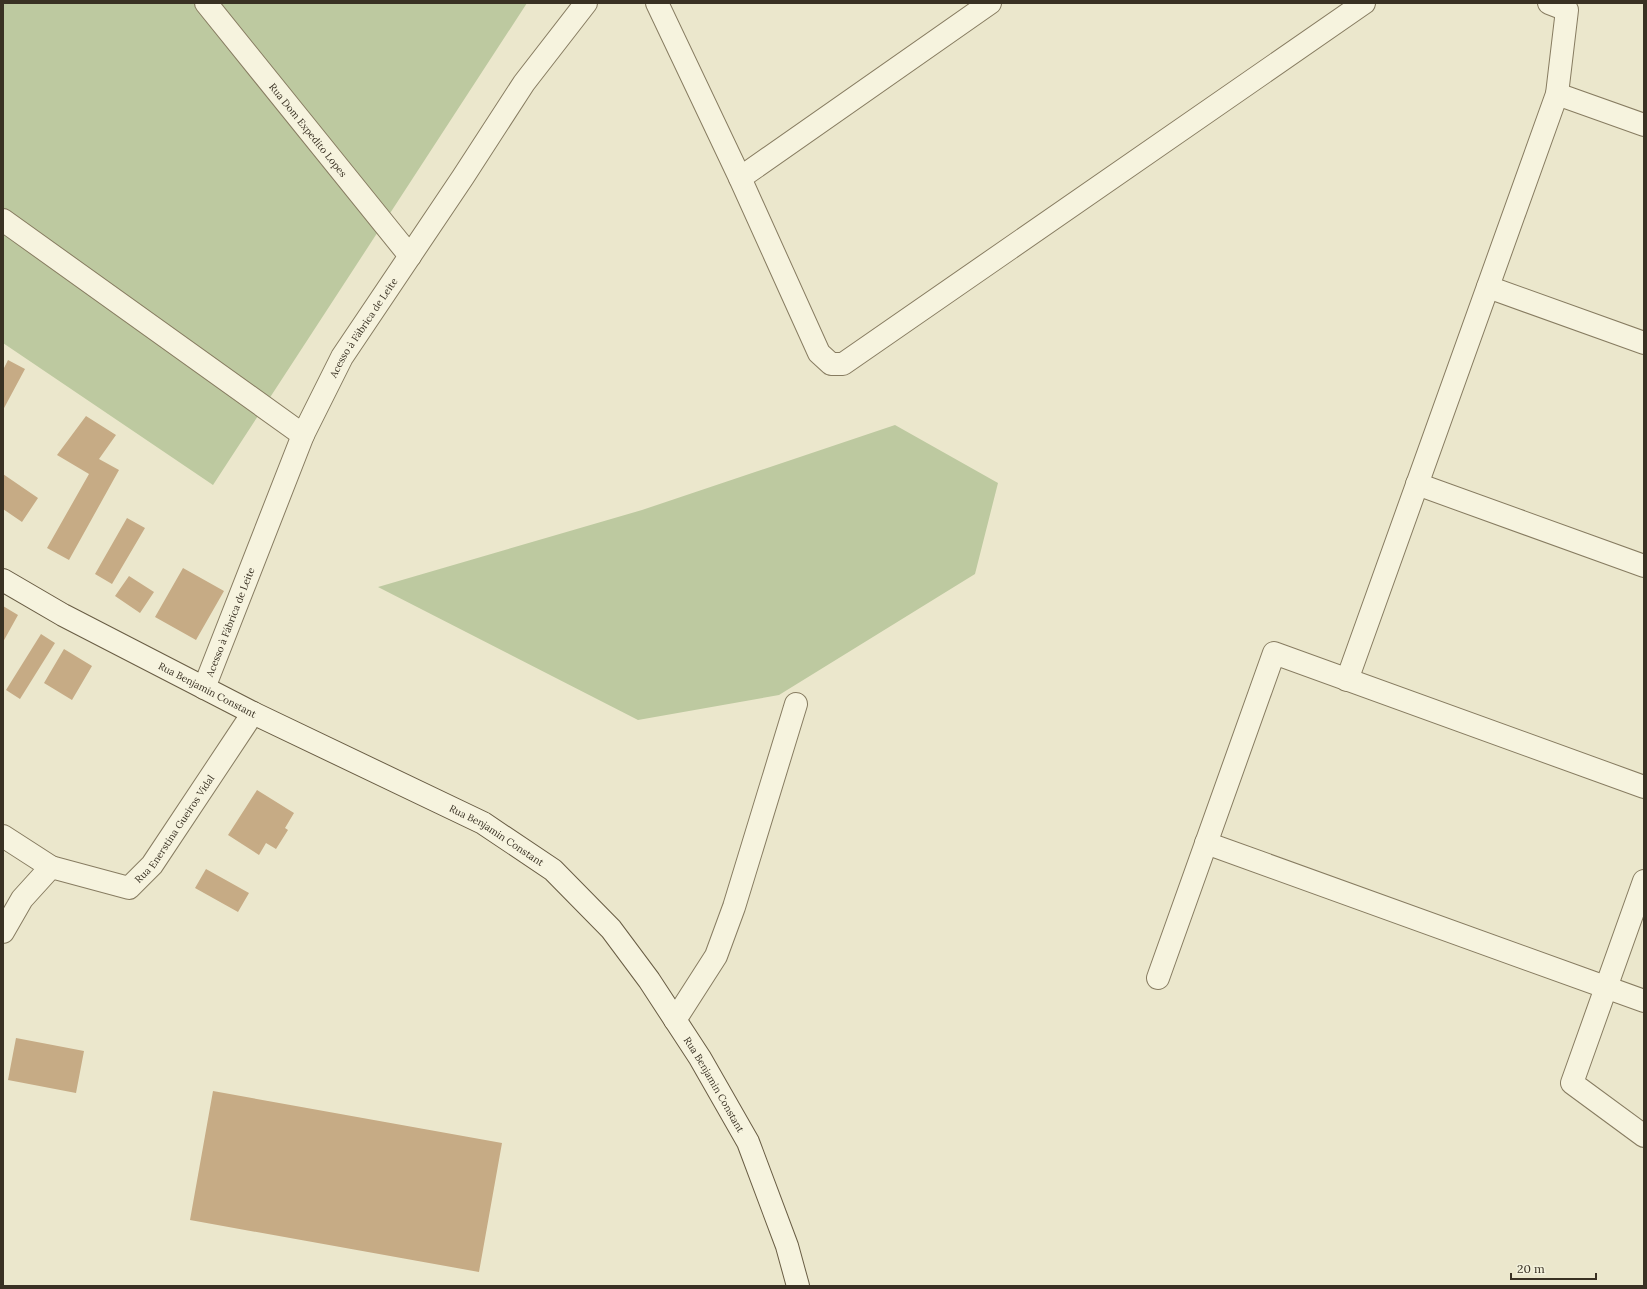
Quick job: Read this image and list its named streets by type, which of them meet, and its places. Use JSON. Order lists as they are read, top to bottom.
{
  "streets": {
    "street": [
      "Rua Dom Expedito Lopes",
      "Acesso à Fábrica de Leite",
      "Rua Benjamin Constant",
      "Rua Enerstina Gueiros Vidal"
    ]
  },
  "crossings": [
    ["Rua Dom Expedito Lopes", "Acesso à Fábrica de Leite"],
    ["Acesso à Fábrica de Leite", "Rua Benjamin Constant"],
    ["Rua Benjamin Constant", "Rua Enerstina Gueiros Vidal"]
  ],
  "scale_bar": "20 m"
}
